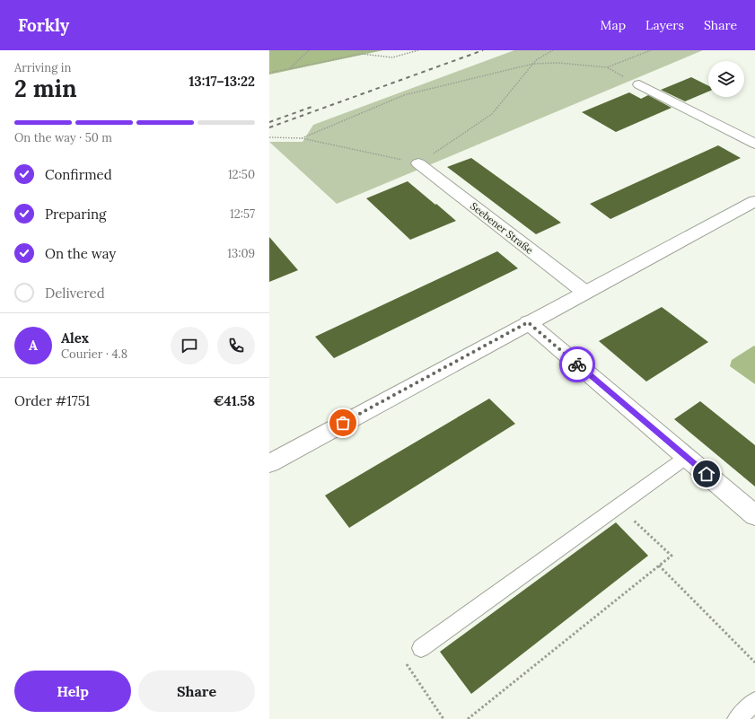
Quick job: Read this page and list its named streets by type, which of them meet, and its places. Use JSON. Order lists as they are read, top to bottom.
{
  "streets": {
    "street": ["Seebener Straße"]
  },
  "page": {
    "header": "Forkly",
    "nav": ["Map", "Layers", "Share"],
    "heading": ["2 min", "Arriving in", "13:17–13:22"],
    "panel": [
      "Alex",
      "Courier · 4.8",
      "Order #1751",
      "€41.58"
    ],
    "bar": "On the way · 50 m",
    "list": [
      ["Confirmed", "12:50"],
      ["Preparing", "12:57"],
      ["On the way", "13:09"],
      "Delivered"
    ],
    "round": "A",
    "buttons": ["Help", "Share"]
  }
}
